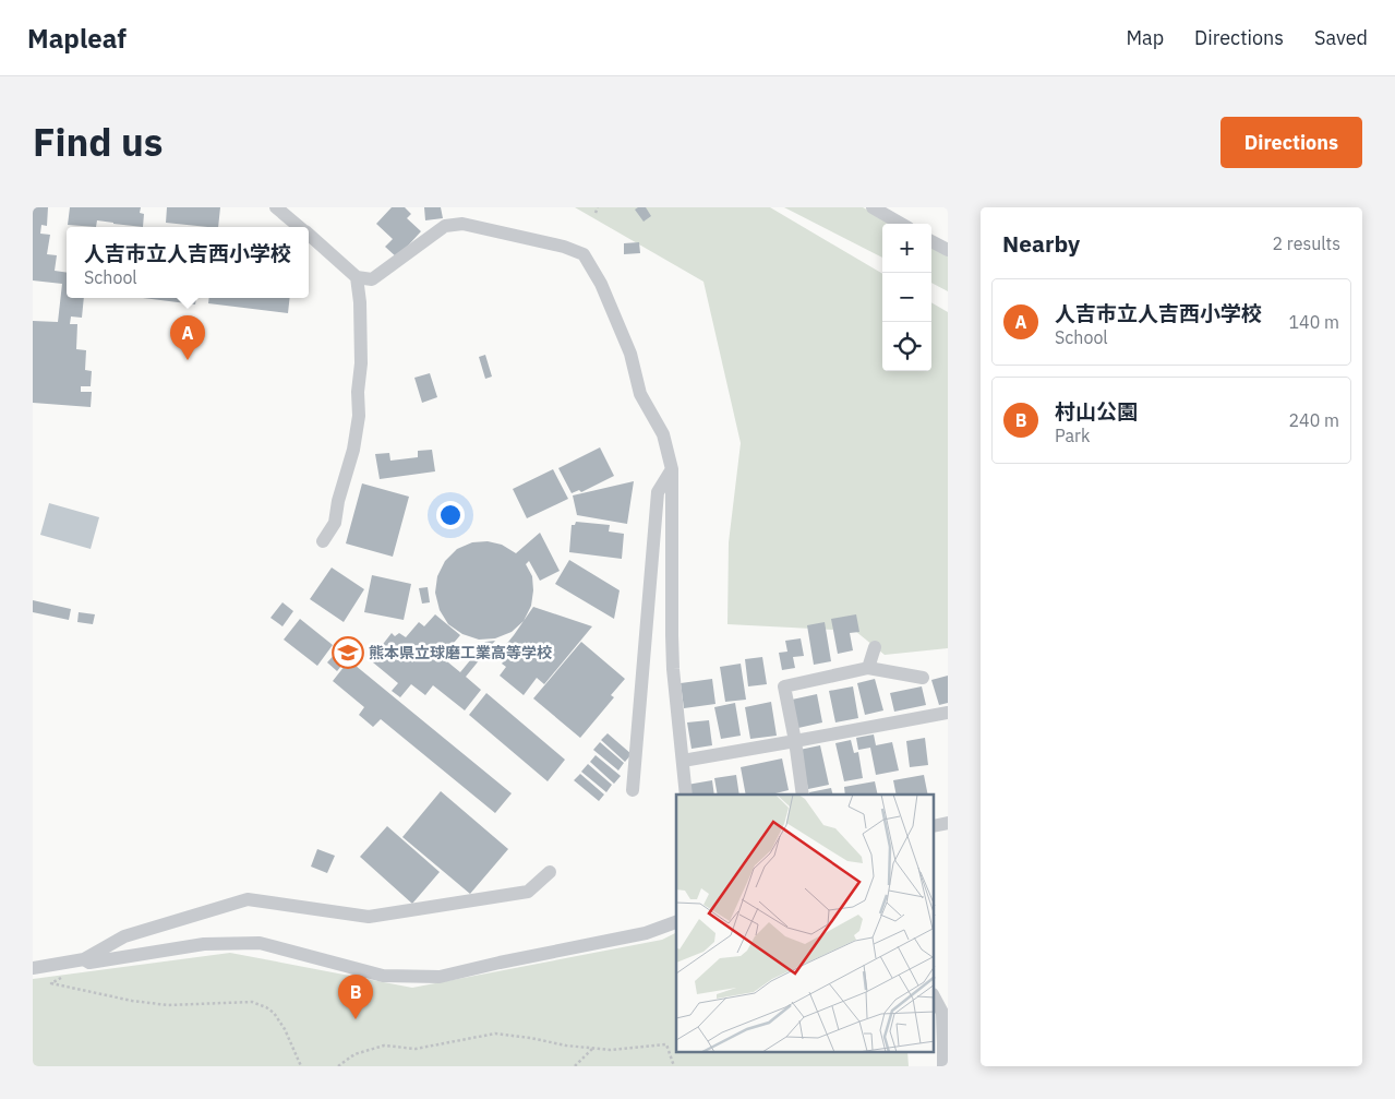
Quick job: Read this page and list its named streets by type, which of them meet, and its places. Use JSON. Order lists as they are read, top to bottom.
{
  "places": {
    "school or university": ["熊本県立球磨工業高等学校"]
  },
  "page": {
    "header": "Mapleaf",
    "nav": ["Map", "Directions", "Saved"],
    "title": "Find us",
    "buttons": "Directions",
    "heading": ["Nearby", "2 results"],
    "map_buttons": ["+", "−"],
    "popup": ["人吉市立人吉西小学校", "School"],
    "list": [
      {
        "mark": "A",
        "name": "人吉市立人吉西小学校",
        "note": "School",
        "value": "140 m"
      },
      {
        "mark": "B",
        "name": "村山公園",
        "note": "Park",
        "value": "240 m"
      }
    ],
    "pins": ["A", "B"]
  }
}
